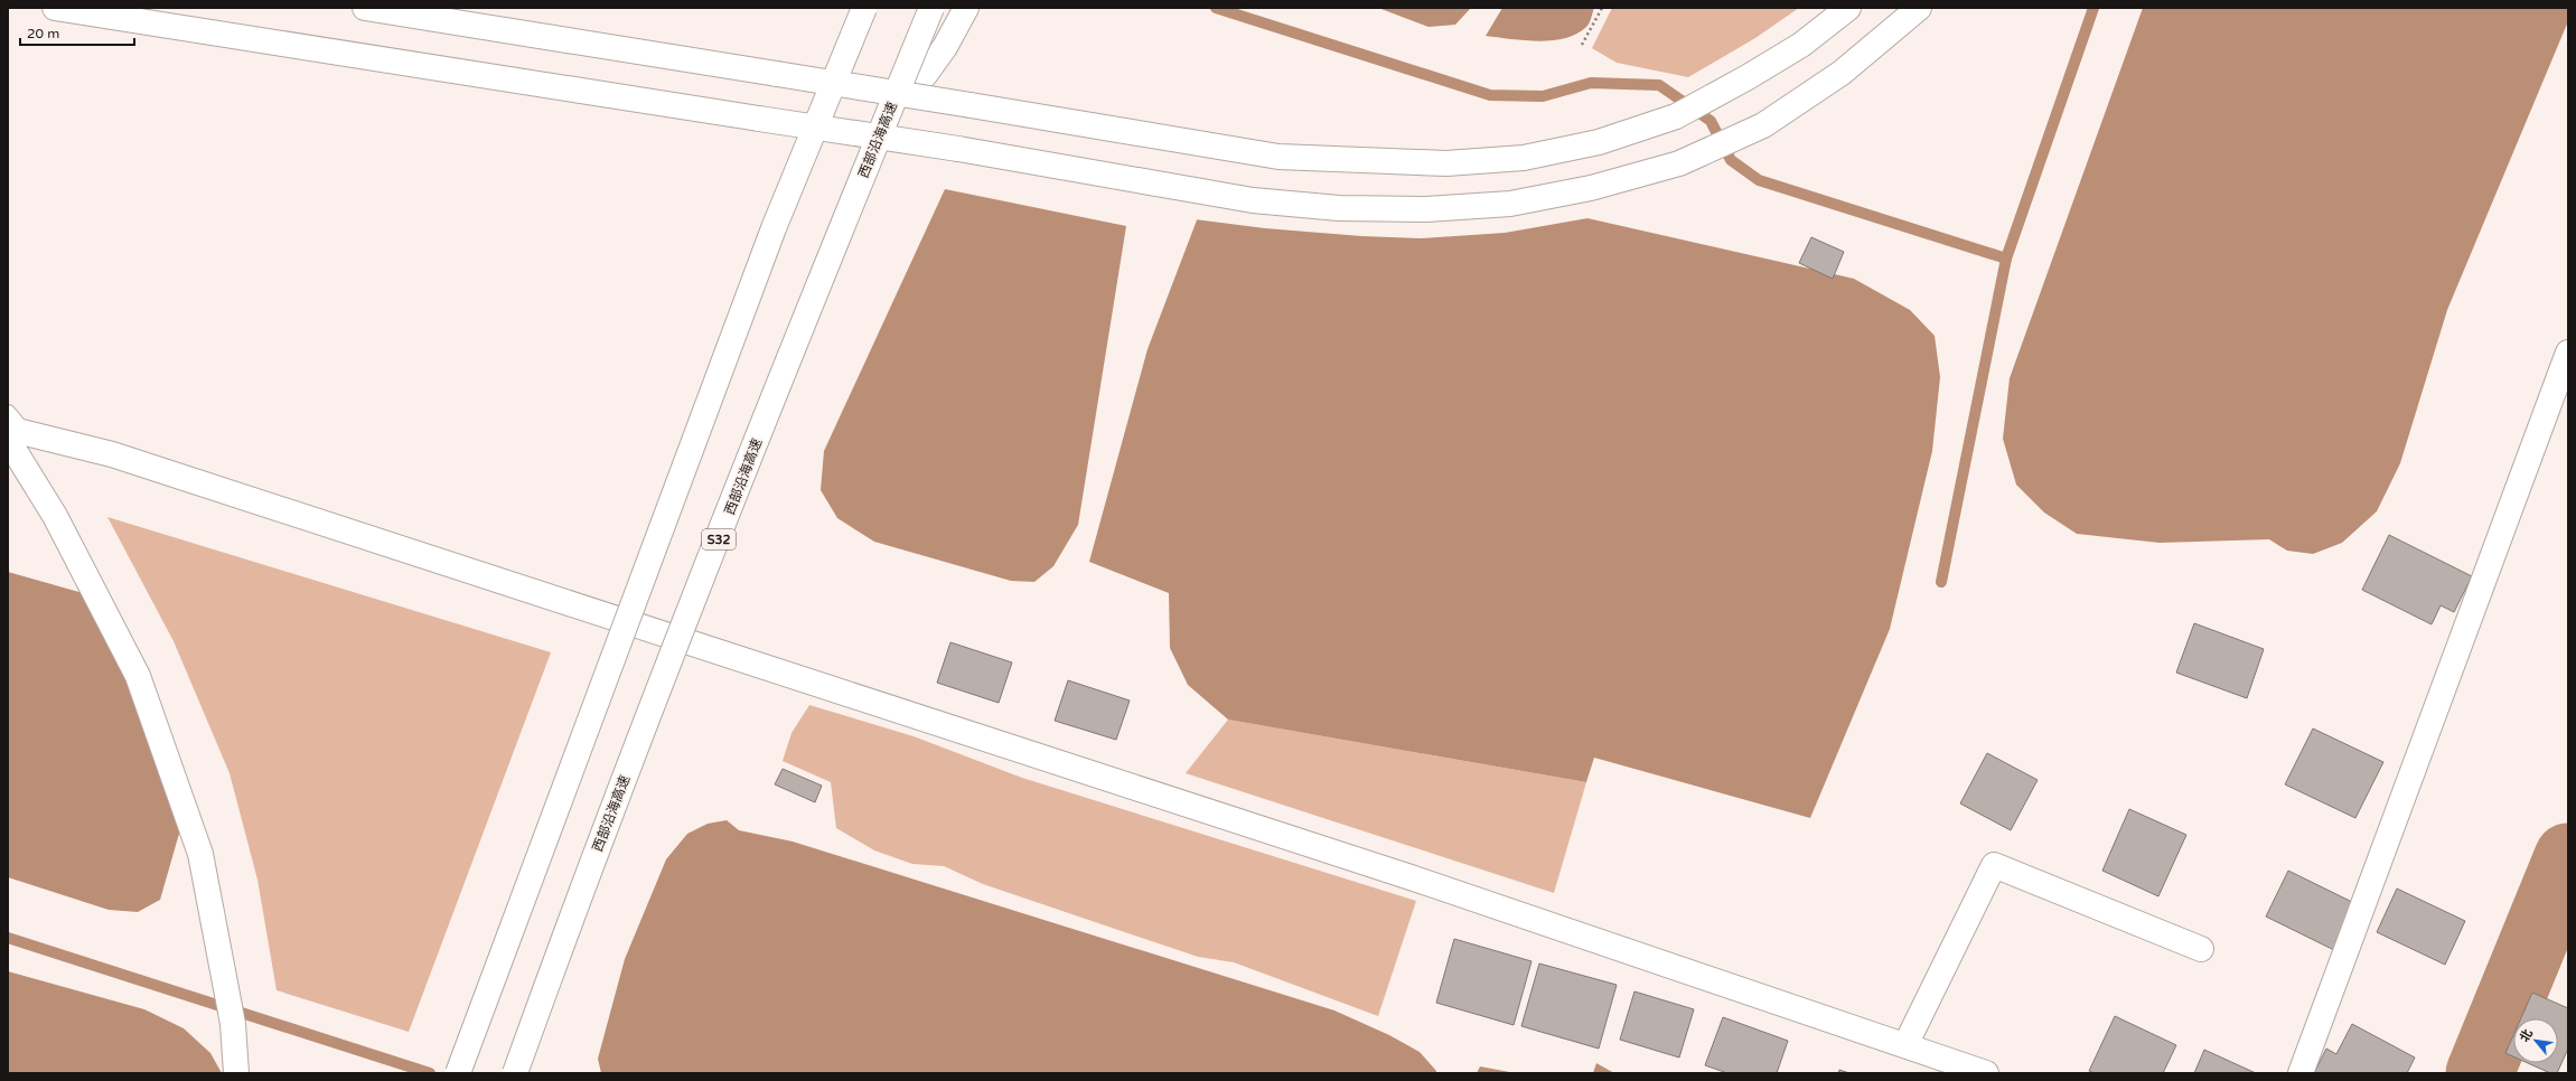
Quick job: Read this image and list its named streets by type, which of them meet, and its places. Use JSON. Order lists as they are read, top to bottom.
{
  "streets": {
    "main road": ["西部沿海高速", "S32"]
  },
  "scale_bar": "20 m",
  "north": "top left"
}
